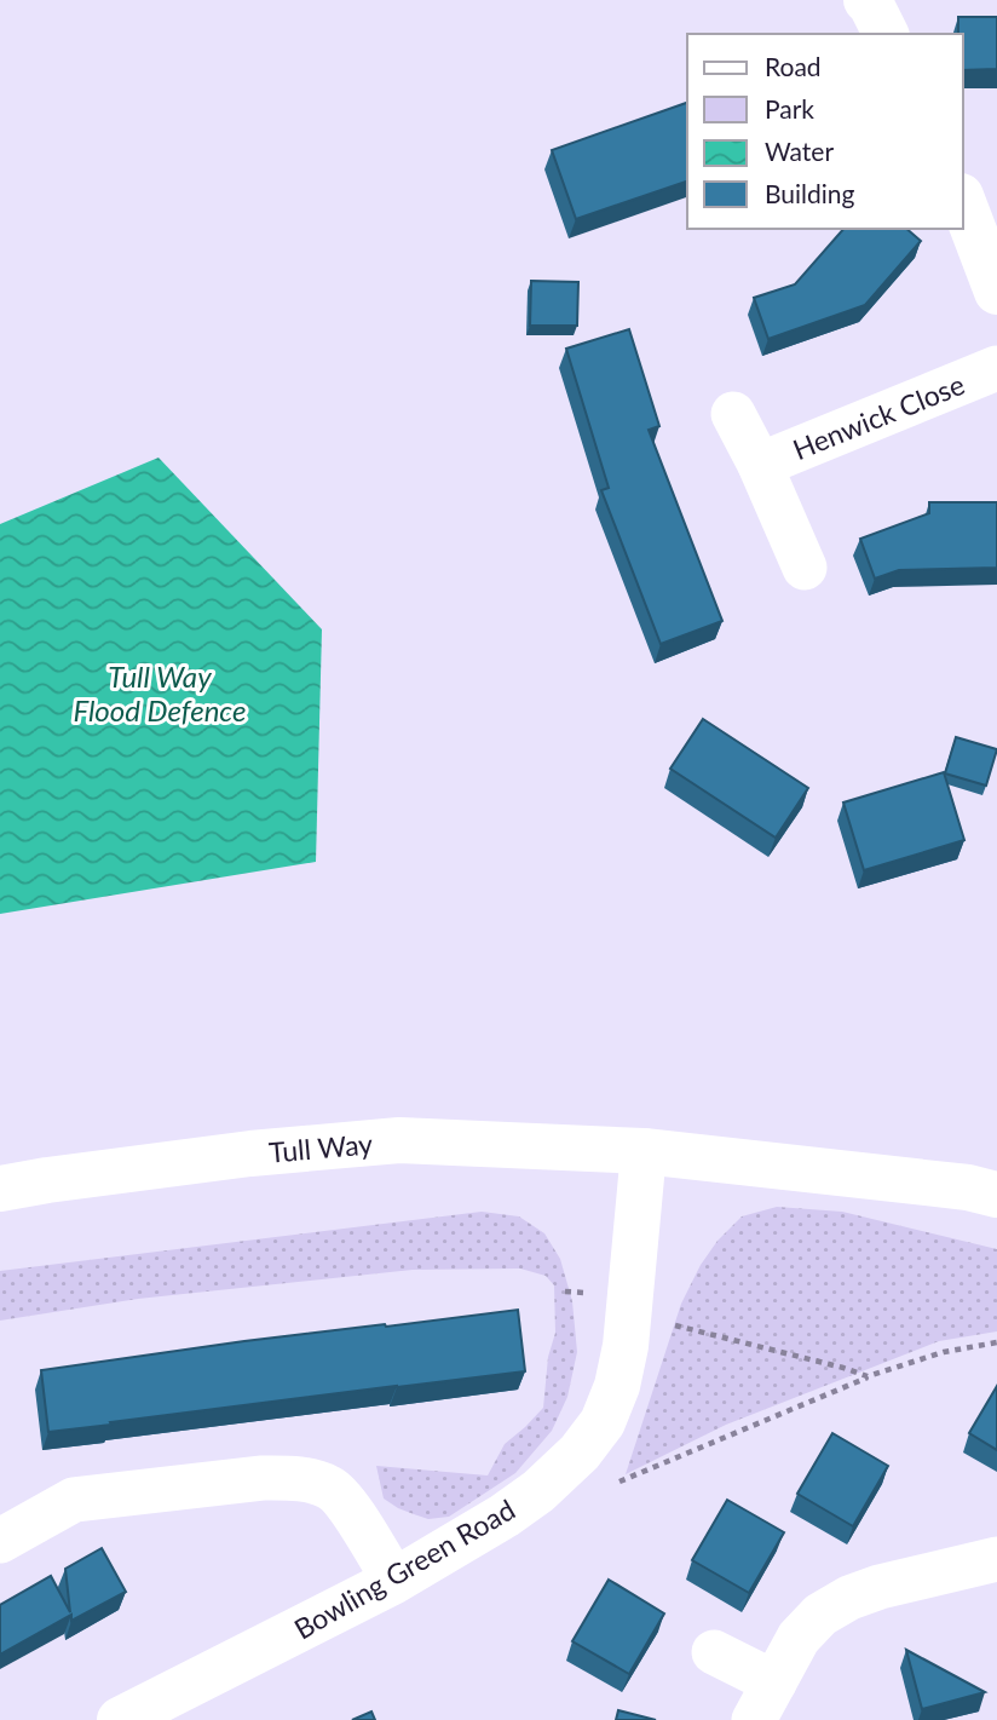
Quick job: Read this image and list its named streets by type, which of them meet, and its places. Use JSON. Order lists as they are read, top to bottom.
{
  "streets": {
    "street": ["Henwick Close", "Tull Way", "Bowling Green Road"]
  },
  "crossings": [
    ["Tull Way", "Bowling Green Road"]
  ],
  "water": ["Tull Way Flood Defence"],
  "legend": [
    "Road",
    "Park",
    "Water",
    "Building"
  ]
}
